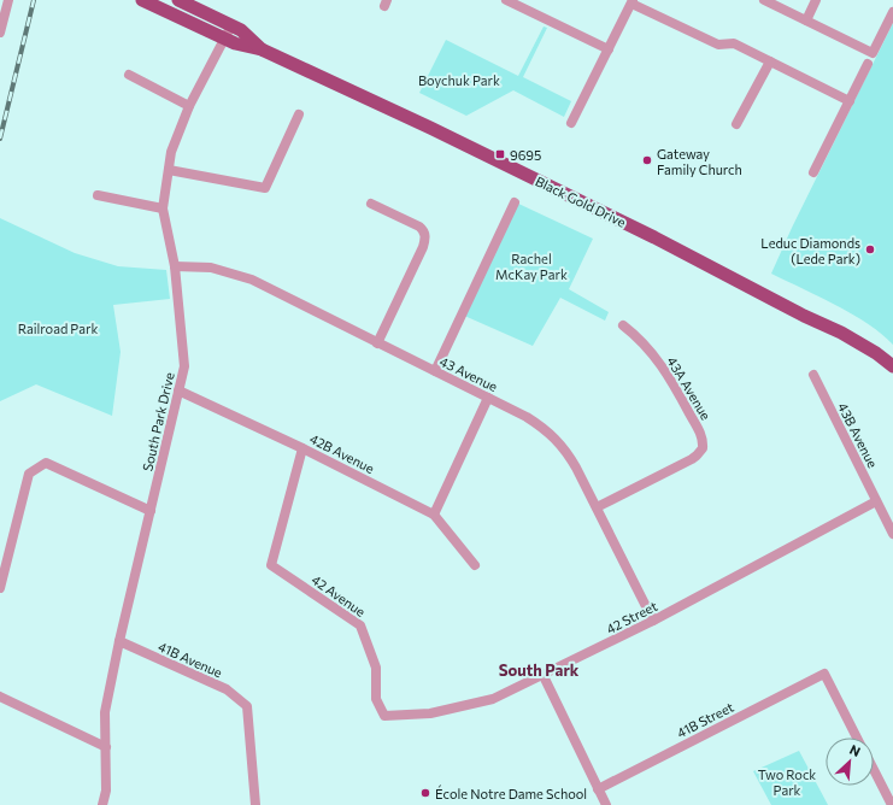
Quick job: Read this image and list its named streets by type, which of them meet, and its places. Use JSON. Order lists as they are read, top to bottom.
{
  "streets": {
    "main road": ["Black Gold Drive"],
    "street": [
      "43 Avenue",
      "43A Avenue",
      "South Park Drive",
      "43B Avenue",
      "42B Avenue",
      "42 Avenue",
      "42 Street",
      "41B Avenue",
      "41B Street"
    ]
  },
  "crossings": [
    ["Black Gold Drive", "South Park Drive"],
    ["43 Avenue", "43A Avenue"],
    ["43 Avenue", "South Park Drive"],
    ["43 Avenue", "42 Street"],
    ["South Park Drive", "42B Avenue"],
    ["South Park Drive", "41B Avenue"],
    ["43B Avenue", "42 Street"],
    ["42B Avenue", "42 Avenue"],
    ["42 Avenue", "42 Street"]
  ],
  "districts": ["South Park"],
  "parks": [
    "Boychuk Park",
    "Rachel McKay Park",
    "Railroad Park",
    "Two Rock Park"
  ],
  "places": {
    "transit": ["9695"],
    "other": ["Gateway Family Church", "Leduc Diamonds (Lede Park)", "École Notre Dame School"]
  },
  "north": "top right"
}
